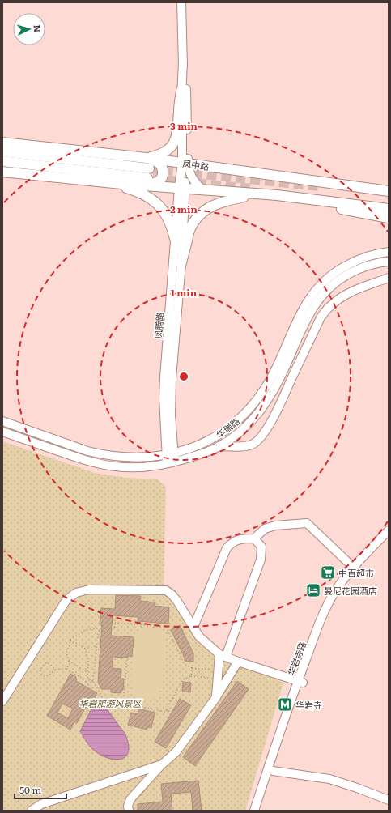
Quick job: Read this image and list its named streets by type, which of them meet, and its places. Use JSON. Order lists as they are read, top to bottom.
{
  "streets": {
    "main road": ["凤中路"],
    "street": ["凤腾路", "华瑞路", "华岩寺路"]
  },
  "crossings": [
    ["凤中路", "凤腾路"],
    ["凤腾路", "华瑞路"]
  ],
  "parks": ["华岩旅游风景区"],
  "places": {
    "supermarket": ["中百超市"],
    "hotel": ["曼尼花园酒店"],
    "metro station": ["华岩寺"]
  },
  "scale_bar": "50 m",
  "north": "right",
  "rings": ["3 min", "2 min", "1 min"]
}
